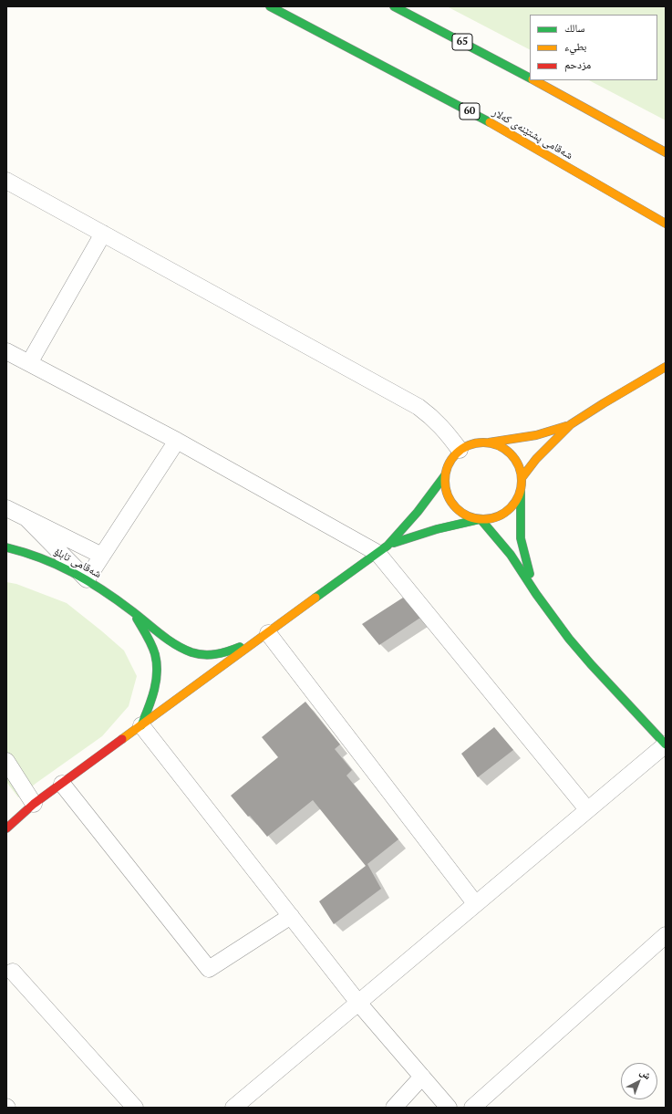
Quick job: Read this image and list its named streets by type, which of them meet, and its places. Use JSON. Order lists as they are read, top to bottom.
{
  "streets": {
    "main road": [
      "65",
      "60",
      "شەقامی پشتێنەی کەلار",
      "شەقامی تابلۆ"
    ]
  },
  "legend": ["سالك", "بطيء", "مزدحم"],
  "north": "top right"
}
